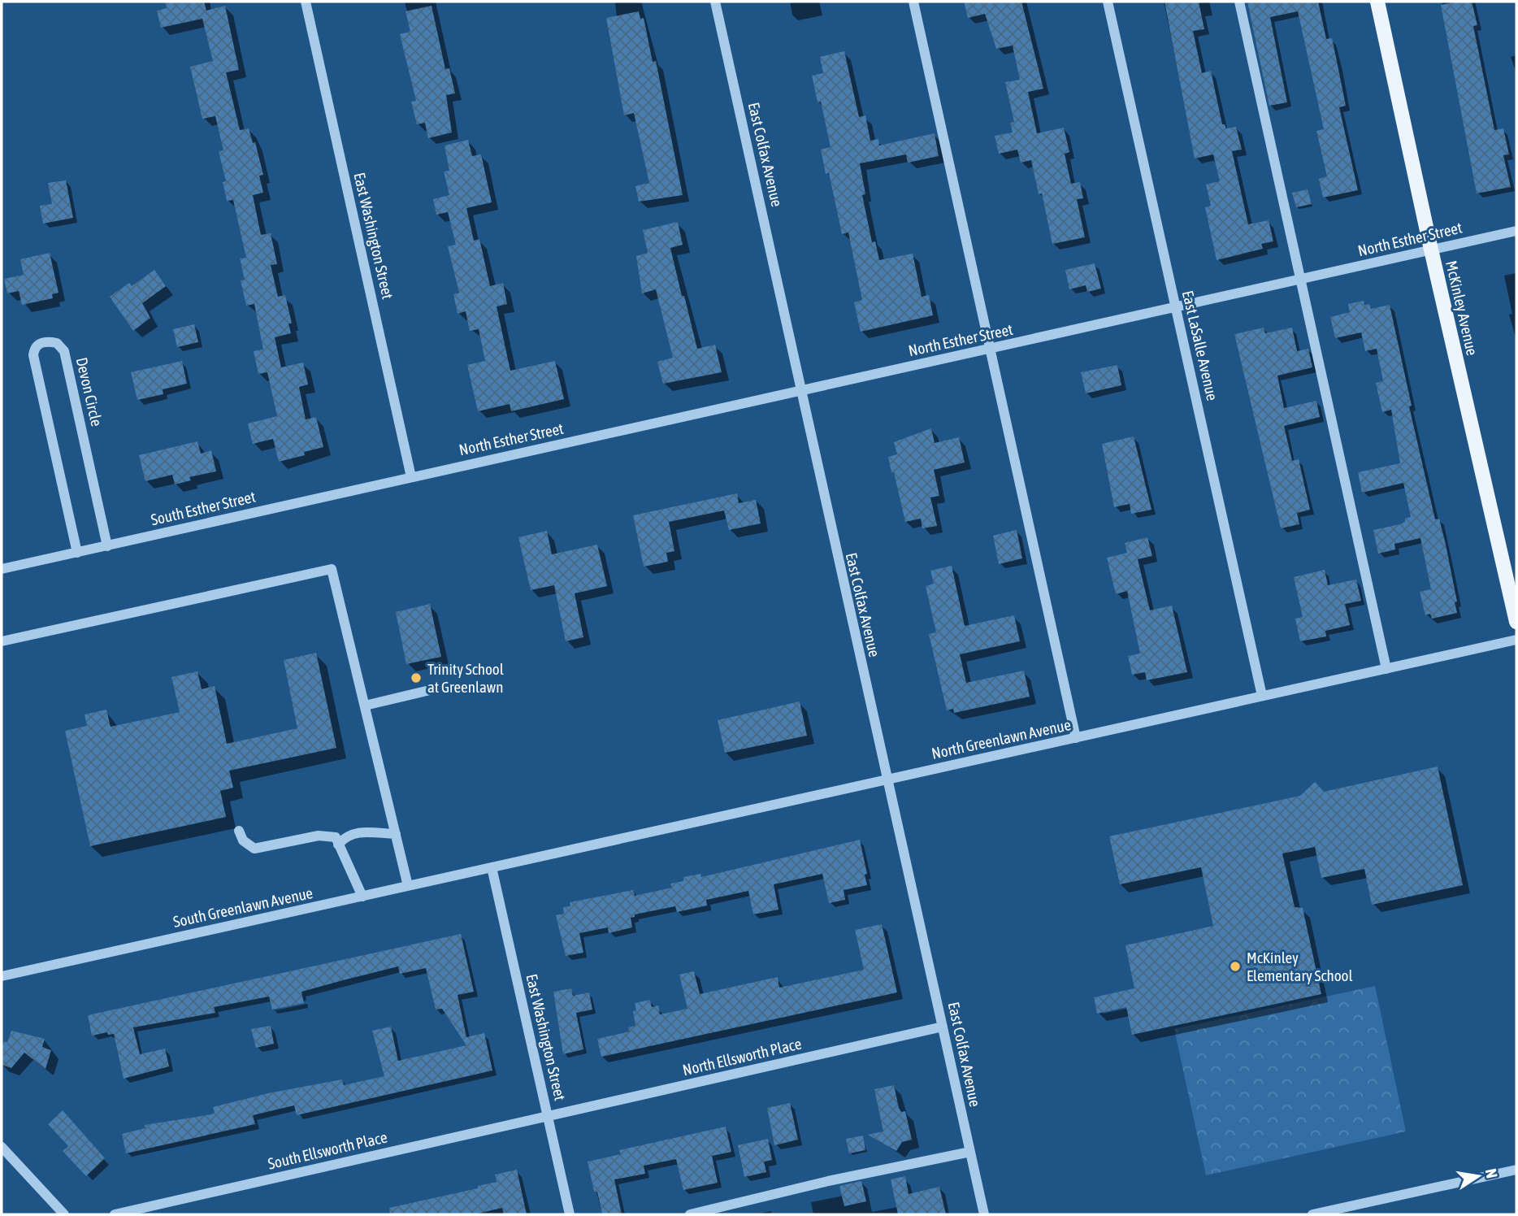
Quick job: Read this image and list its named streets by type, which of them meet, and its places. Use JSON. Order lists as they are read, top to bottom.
{
  "streets": {
    "main road": ["McKinley Avenue"],
    "street": [
      "East Colfax Avenue",
      "East Washington Street",
      "North Esther Street",
      "East LaSalle Avenue",
      "Devon Circle",
      "South Esther Street",
      "North Greenlawn Avenue",
      "South Greenlawn Avenue",
      "North Ellsworth Place",
      "South Ellsworth Place"
    ]
  },
  "crossings": [
    ["East Colfax Avenue", "North Esther Street"],
    ["East Colfax Avenue", "North Greenlawn Avenue"],
    ["East Colfax Avenue", "North Ellsworth Place"],
    ["East Washington Street", "North Esther Street"],
    ["East Washington Street", "South Esther Street"],
    ["East Washington Street", "North Greenlawn Avenue"],
    ["East Washington Street", "South Greenlawn Avenue"],
    ["East Washington Street", "North Ellsworth Place"],
    ["East Washington Street", "South Ellsworth Place"],
    ["North Esther Street", "McKinley Avenue"],
    ["North Esther Street", "East LaSalle Avenue"],
    ["North Esther Street", "South Esther Street"],
    ["East LaSalle Avenue", "North Greenlawn Avenue"],
    ["Devon Circle", "South Esther Street"],
    ["North Greenlawn Avenue", "South Greenlawn Avenue"],
    ["North Ellsworth Place", "South Ellsworth Place"]
  ],
  "places": ["Trinity School at Greenlawn", "McKinley Elementary School"],
  "north": "right"
}
